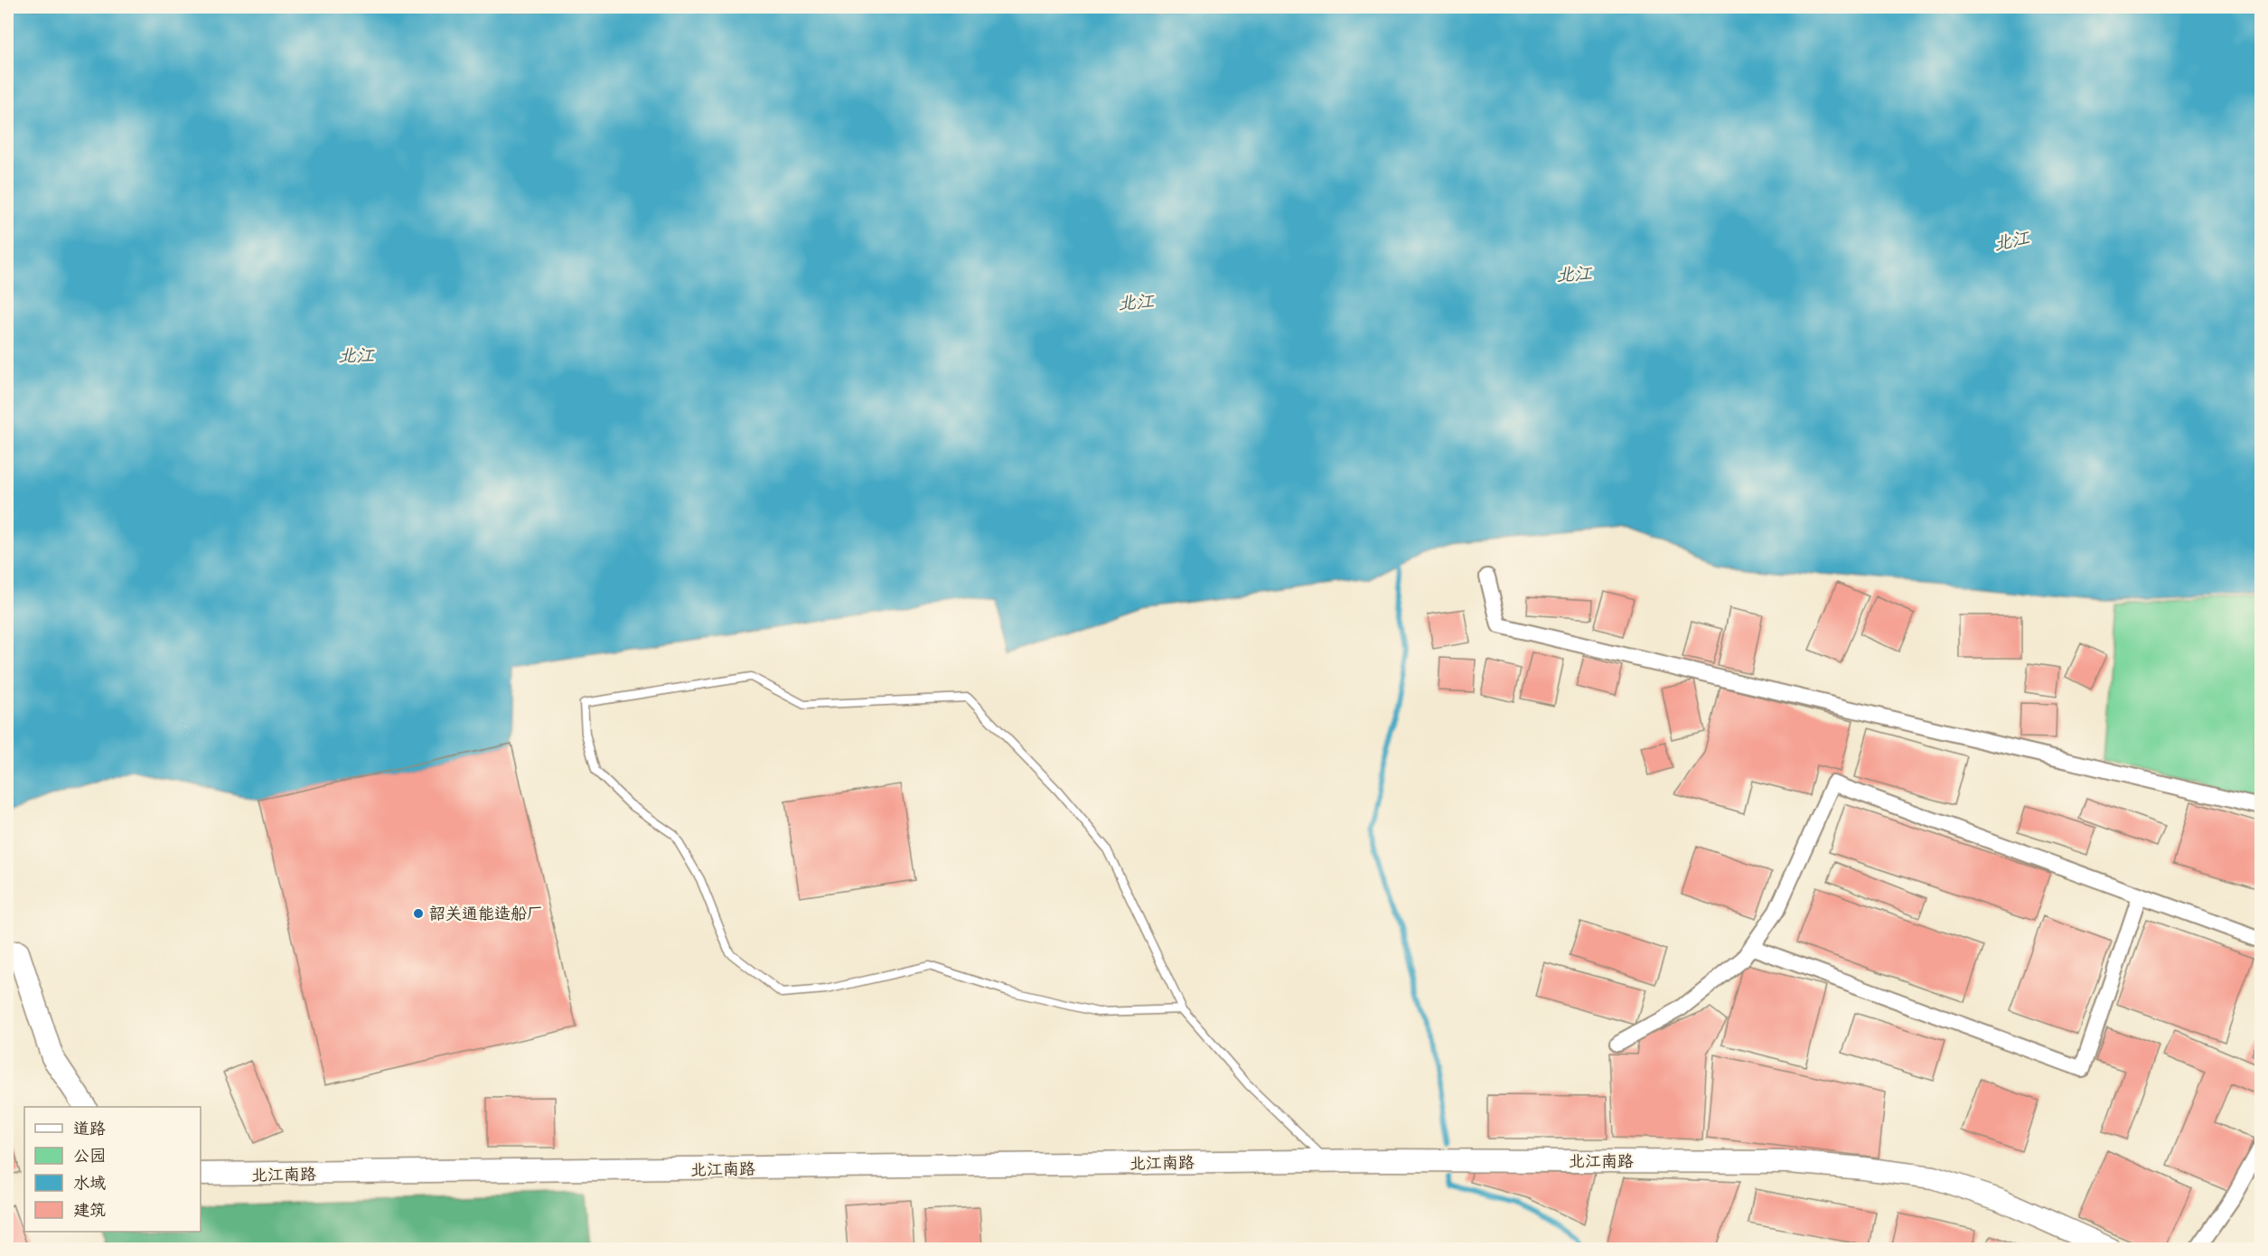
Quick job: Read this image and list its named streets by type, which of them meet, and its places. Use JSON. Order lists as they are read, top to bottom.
{
  "streets": {
    "street": ["北江南路"]
  },
  "water": ["北江"],
  "places": ["韶关通能造船厂"],
  "legend": [
    "道路",
    "公园",
    "水域",
    "建筑"
  ]
}
